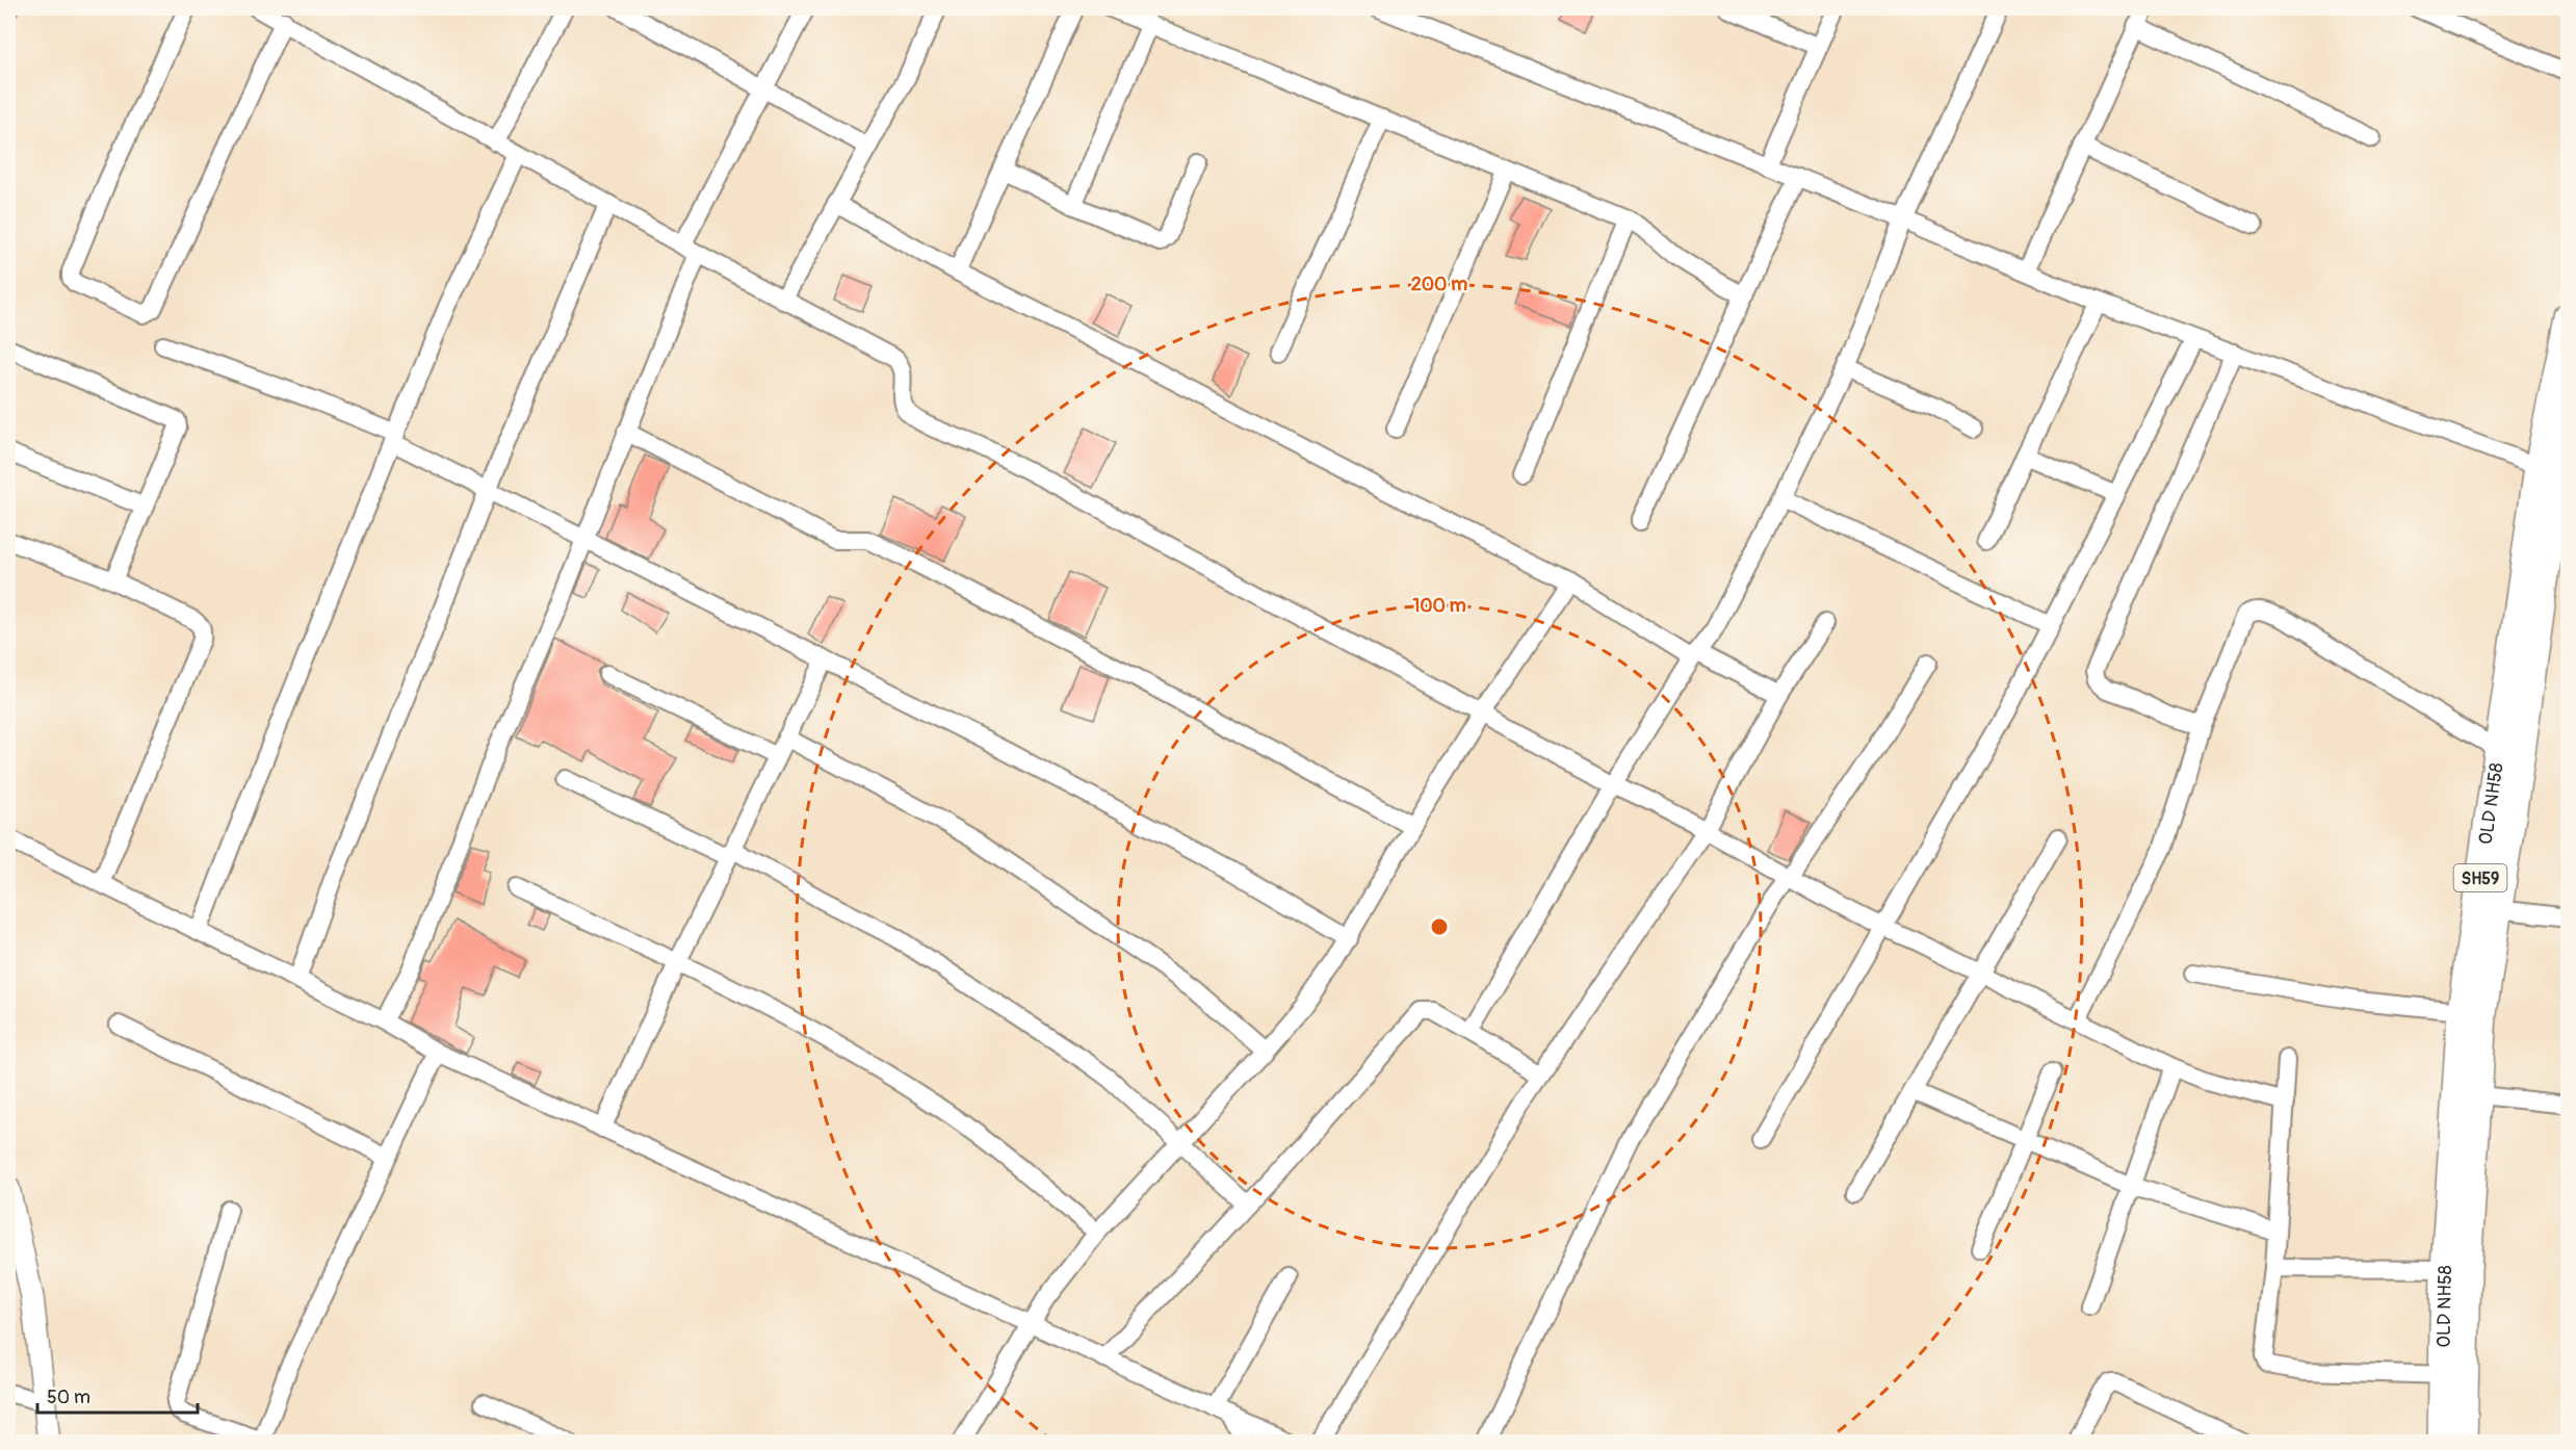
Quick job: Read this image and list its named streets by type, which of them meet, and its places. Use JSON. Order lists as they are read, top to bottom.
{
  "streets": {
    "main road": ["OLD NH58", "SH59"]
  },
  "scale_bar": "50 m",
  "rings": ["200 m", "100 m"]
}
